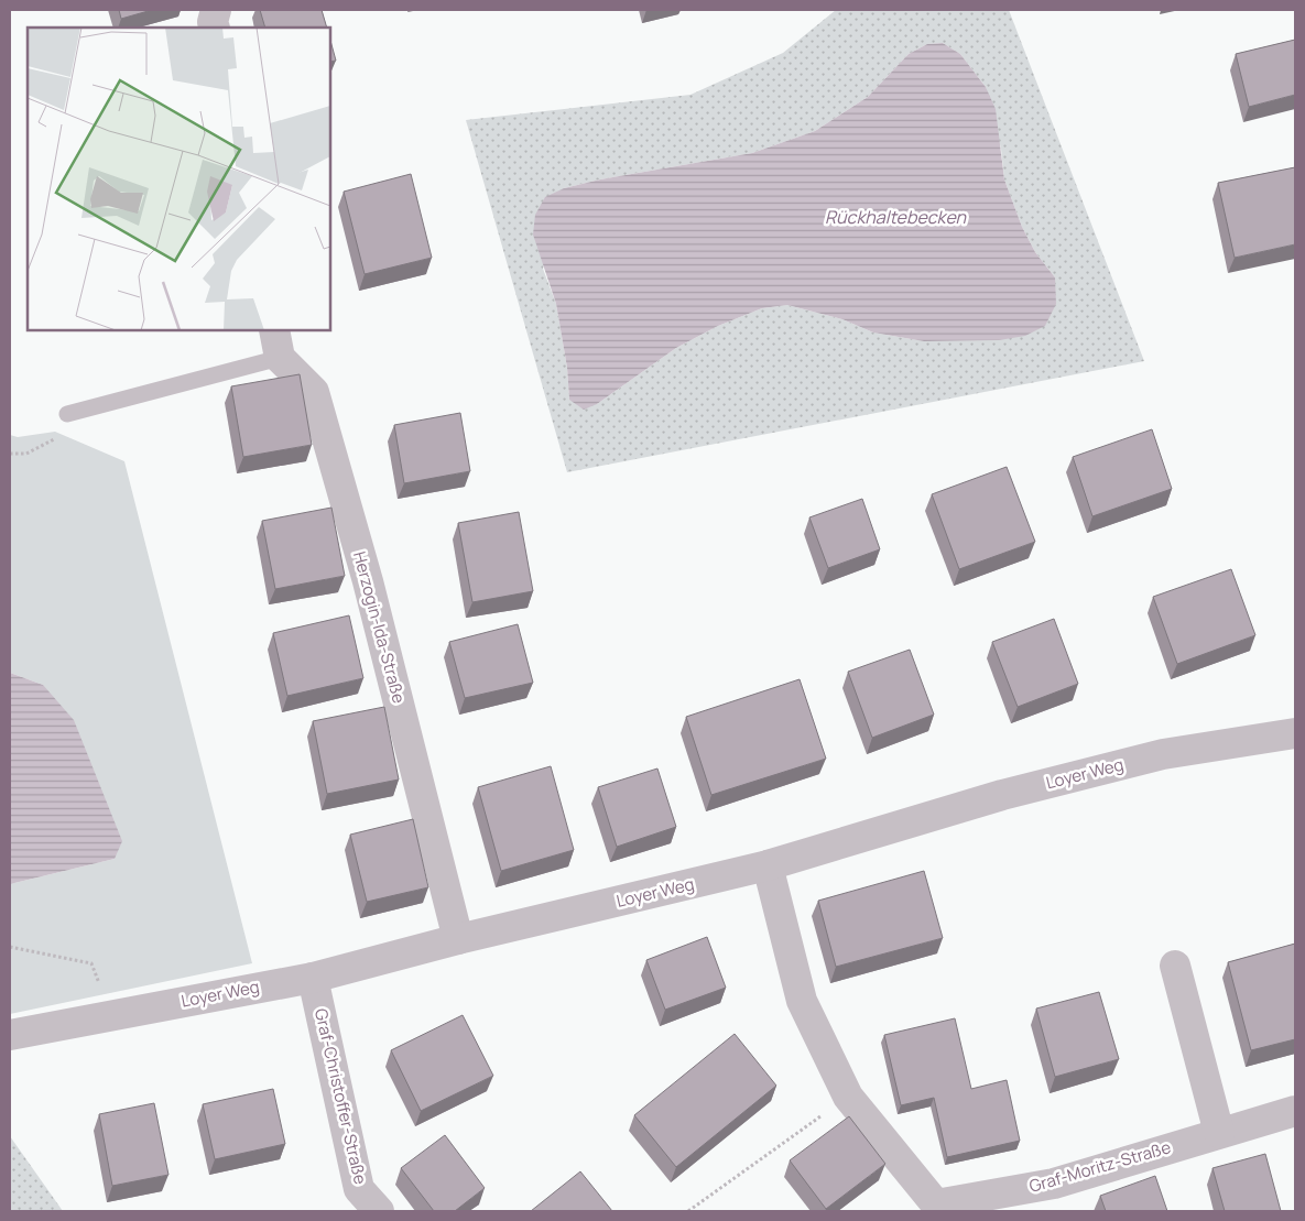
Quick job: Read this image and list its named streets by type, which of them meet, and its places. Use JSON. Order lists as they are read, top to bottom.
{
  "streets": {
    "street": [
      "Herzogin-Ida-Straße",
      "Loyer Weg",
      "Graf-Christoffer-Straße",
      "Graf-Moritz-Straße"
    ]
  },
  "crossings": [
    ["Herzogin-Ida-Straße", "Loyer Weg"],
    ["Loyer Weg", "Graf-Christoffer-Straße"],
    ["Loyer Weg", "Graf-Moritz-Straße"]
  ],
  "water": ["Rückhaltebecken"]
}
